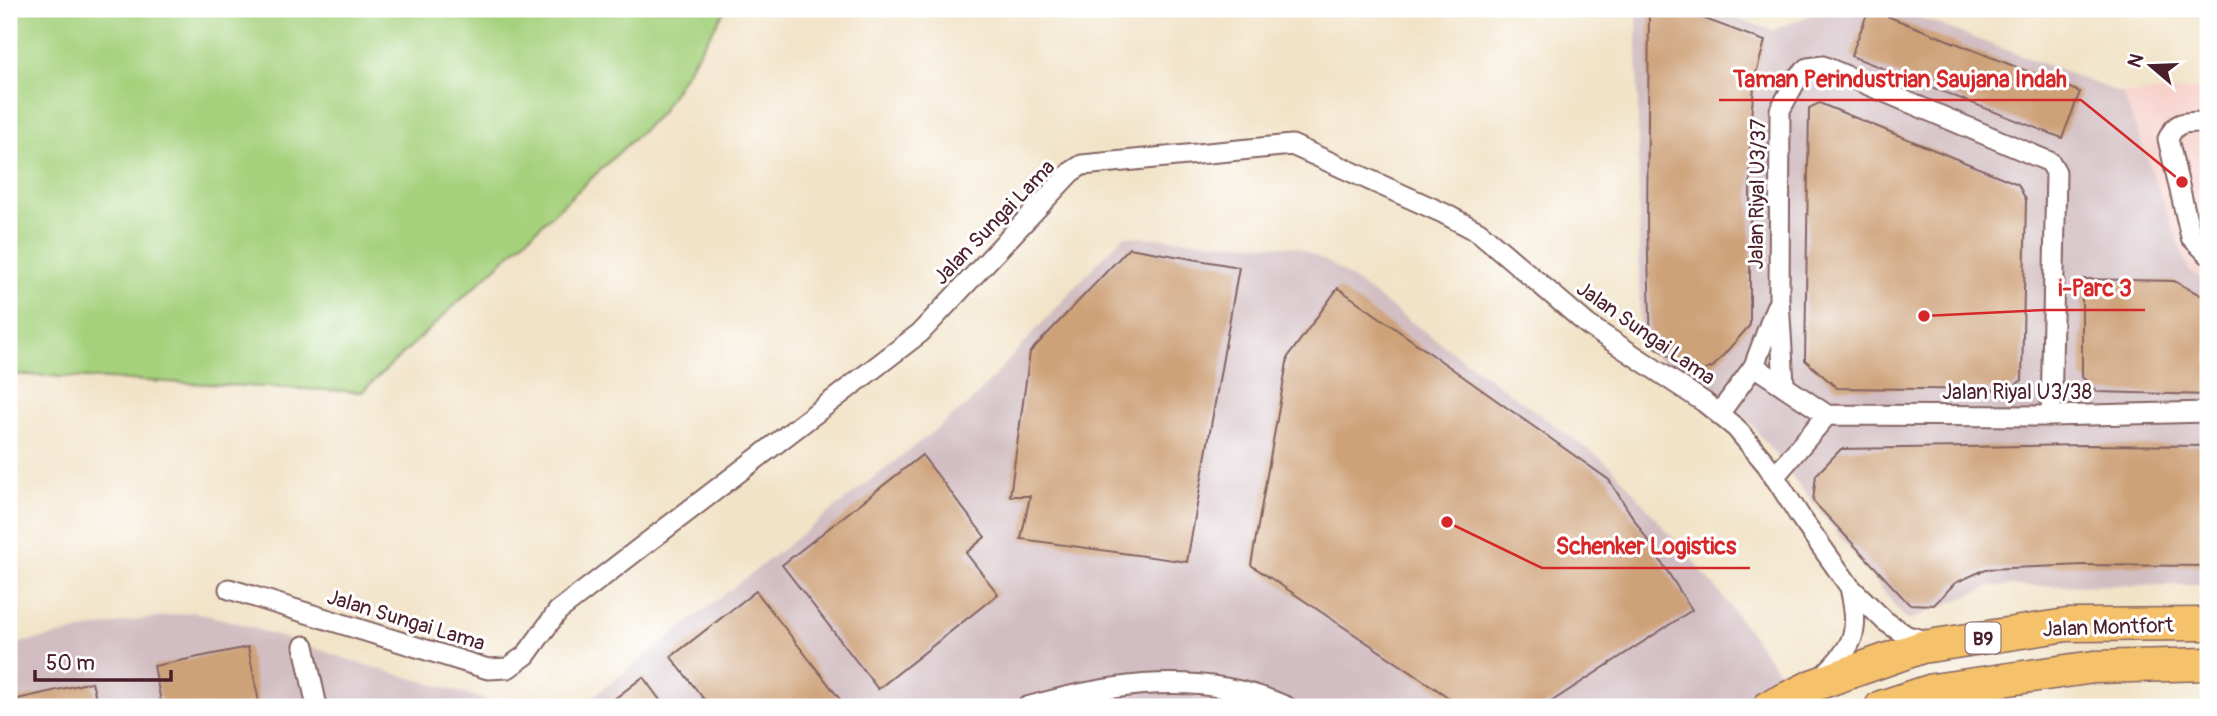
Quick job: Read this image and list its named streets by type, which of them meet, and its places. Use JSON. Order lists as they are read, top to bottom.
{
  "streets": {
    "main road": ["Jalan Montfort", "B9"],
    "street": ["Jalan Riyal U3/37", "Jalan Sungai Lama", "Jalan Riyal U3/38"]
  },
  "crossings": [
    ["Jalan Riyal U3/37", "Jalan Riyal U3/38"],
    ["Jalan Sungai Lama", "Jalan Montfort"]
  ],
  "places": ["Taman Perindustrian Saujana Indah", "i-Parc 3", "Schenker Logistics"],
  "scale_bar": "50 m",
  "north": "left"
}
